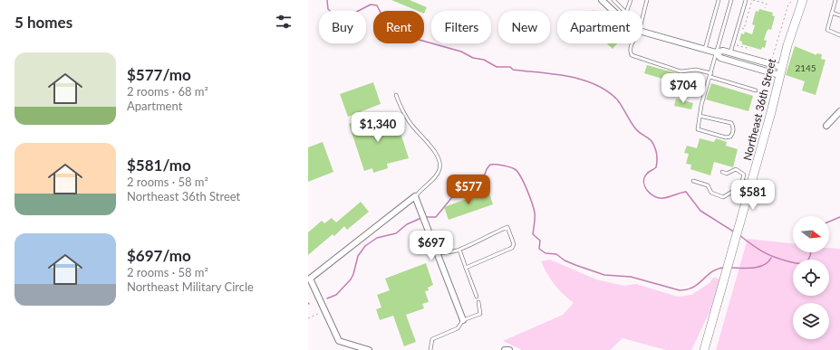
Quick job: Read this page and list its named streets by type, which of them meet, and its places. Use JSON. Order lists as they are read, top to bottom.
{
  "streets": {
    "main road": ["Northeast 36th Street"]
  },
  "house_numbers": ["2145"],
  "north": "right",
  "page": {
    "heading": "5 homes",
    "chip": [
      "Buy",
      "Rent",
      "Filters",
      "New",
      "Apartment"
    ],
    "list": [
      {
        "name": "$577/mo",
        "note": "2 rooms · 68 m² · Apartment"
      },
      {
        "name": "$581/mo",
        "note": "2 rooms · 58 m² · Northeast 36th Street"
      },
      {
        "name": "$697/mo",
        "note": "2 rooms · 58 m² · Northeast Military Circle"
      }
    ],
    "price": [
      "$704",
      "$1,340",
      "$577",
      "$581",
      "$697"
    ]
  }
}
